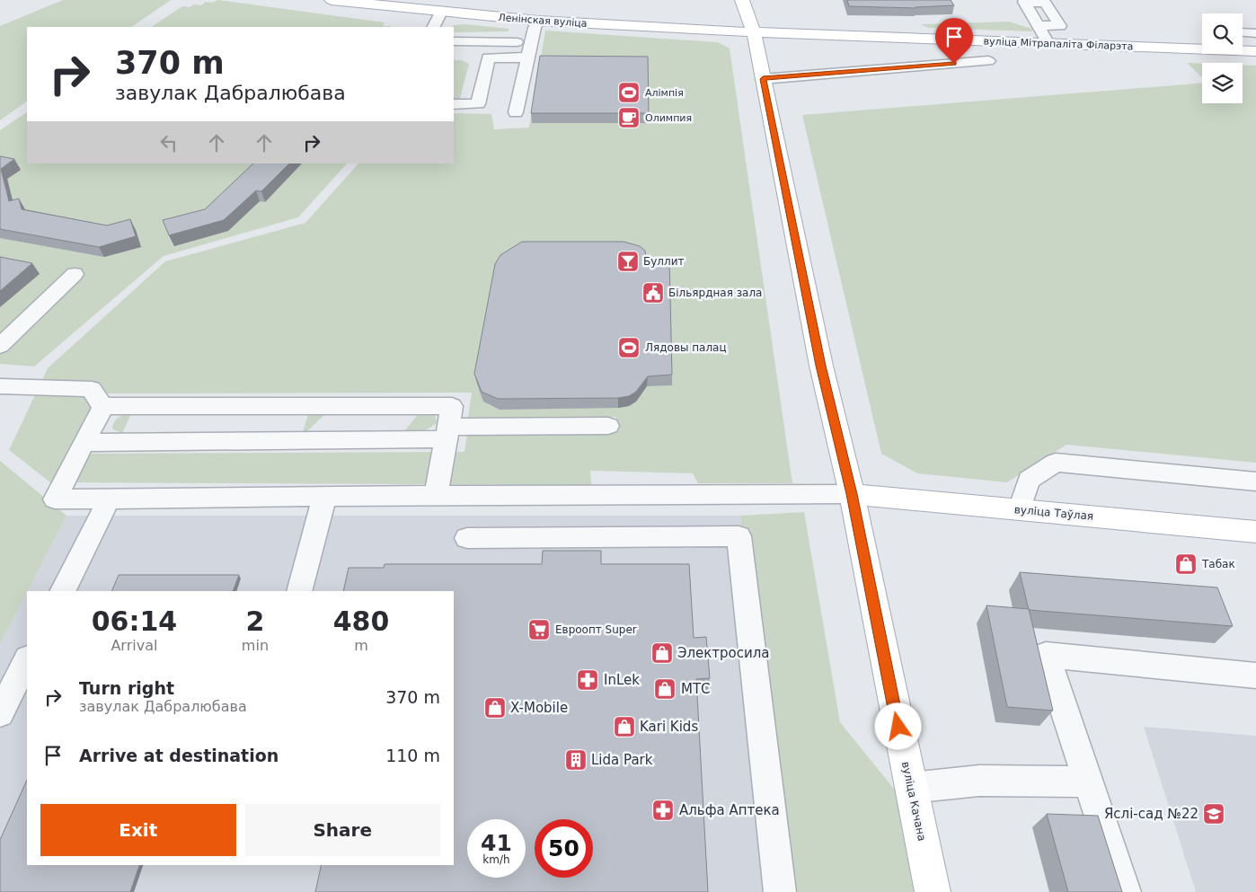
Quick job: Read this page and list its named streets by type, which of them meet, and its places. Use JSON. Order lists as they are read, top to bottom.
{
  "streets": {
    "main road": [
      "Ленінская вуліца",
      "вуліца Мітрапаліта Філарэта",
      "вуліца Таўлая",
      "вуліца Качана"
    ]
  },
  "crossings": [
    ["Ленінская вуліца", "вуліца Мітрапаліта Філарэта"],
    ["Ленінская вуліца", "вуліца Качана"],
    ["вуліца Мітрапаліта Філарэта", "вуліца Качана"],
    ["вуліца Таўлая", "вуліца Качана"]
  ],
  "places": {
    "sports": ["Алімпія", "Лядовы палац"],
    "cafe": ["Олимпия"],
    "bar": ["Буллит"],
    "public building": ["Більярдная зала"],
    "shop": [
      "Табак",
      "Электросила",
      "МТС",
      "X-Mobile",
      "Kari Kids"
    ],
    "supermarket": ["Евроопт Super"],
    "pharmacy": ["InLek", "Альфа Аптека"],
    "building": ["Lida Park"],
    "school or university": ["Яслі-сад №22"]
  },
  "page": {
    "turn": ["370 m", "завулак Дабралюбава"],
    "eta": [
      "06:14",
      "Arrival",
      "2",
      "min",
      "480",
      "m"
    ],
    "list": [
      {
        "name": "Turn right",
        "note": "завулак Дабралюбава",
        "value": "370 m"
      },
      {
        "name": "Arrive at destination",
        "value": "110 m"
      }
    ],
    "buttons": ["Exit", "Share"],
    "speed": "41 km/h",
    "limit": "50"
  }
}
